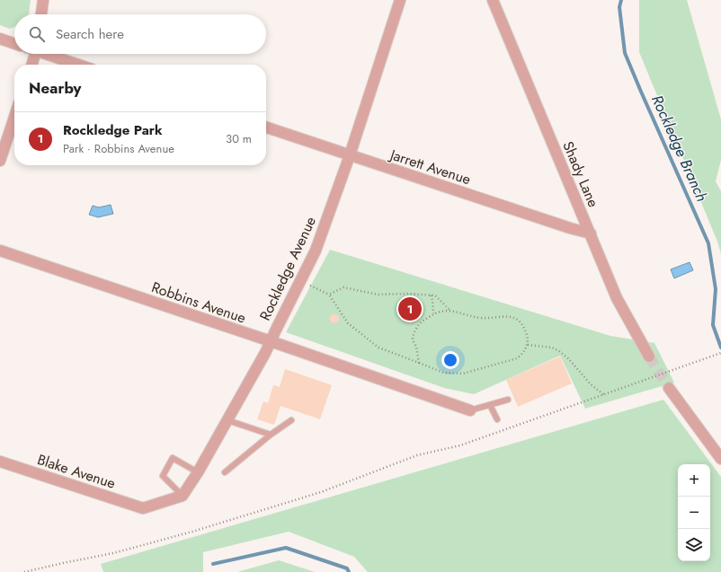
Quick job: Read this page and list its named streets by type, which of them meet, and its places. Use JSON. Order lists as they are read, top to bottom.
{
  "streets": {
    "street": [
      "Jarrett Avenue",
      "Shady Lane",
      "Rockledge Avenue",
      "Robbins Avenue",
      "Blake Avenue"
    ]
  },
  "crossings": [
    ["Jarrett Avenue", "Shady Lane"],
    ["Jarrett Avenue", "Rockledge Avenue"],
    ["Rockledge Avenue", "Robbins Avenue"],
    ["Rockledge Avenue", "Blake Avenue"]
  ],
  "water": ["Rockledge Branch"],
  "page": {
    "search": "Search here",
    "heading": "Nearby",
    "list": [
      {
        "mark": "1",
        "name": "Rockledge Park",
        "note": "Park · Robbins Avenue",
        "value": "30 m"
      }
    ],
    "pins": "1",
    "map_buttons": ["+", "−"]
  }
}
